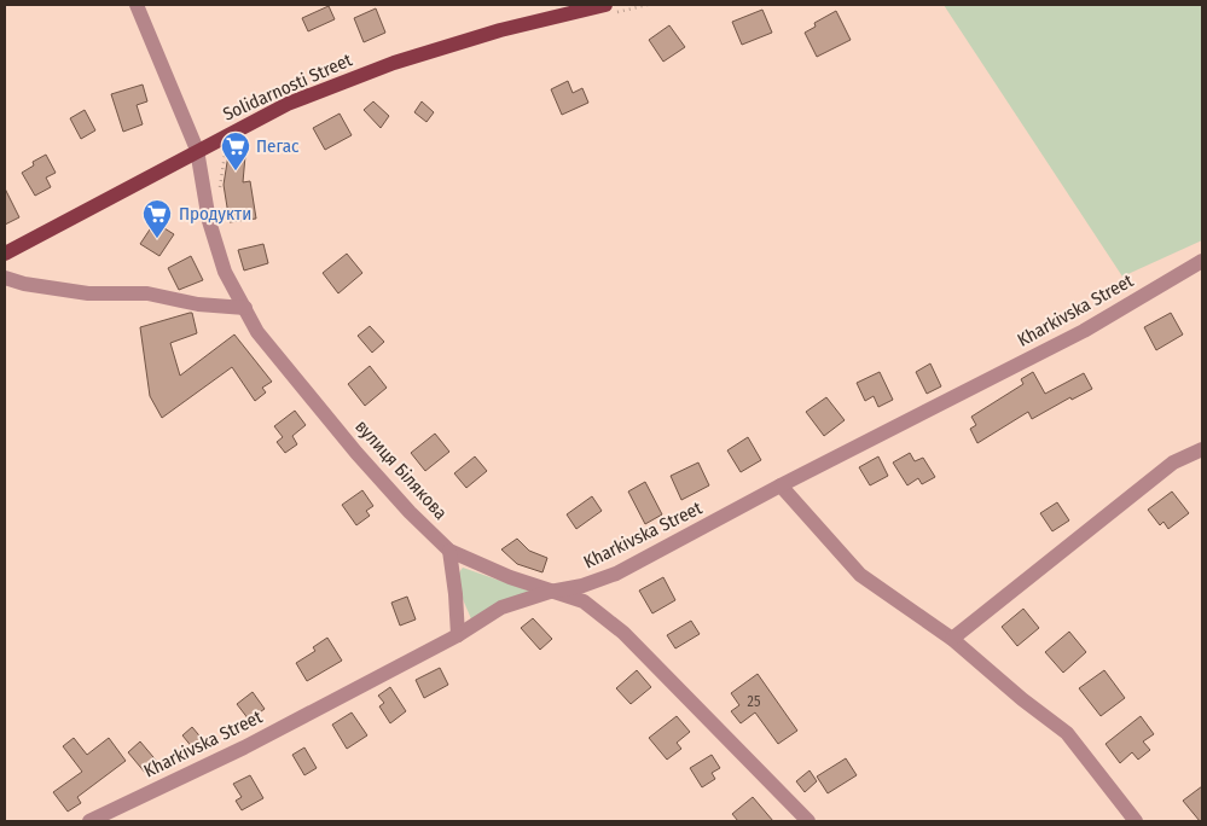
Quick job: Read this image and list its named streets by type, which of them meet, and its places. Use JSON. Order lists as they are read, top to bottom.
{
  "streets": {
    "main road": ["Solidarnosti Street"],
    "street": ["Kharkivska Street", "вулиця Білякова"]
  },
  "crossings": [
    ["Solidarnosti Street", "вулиця Білякова"],
    ["Kharkivska Street", "вулиця Білякова"]
  ],
  "places": {
    "supermarket": ["Пегас", "Продукти"]
  },
  "house_numbers": ["25"]
}
